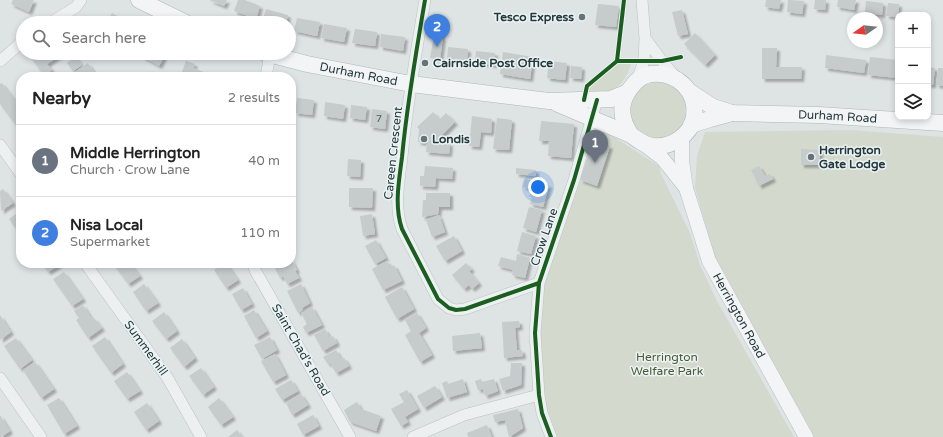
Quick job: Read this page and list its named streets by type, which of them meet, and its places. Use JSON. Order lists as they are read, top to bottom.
{
  "streets": {
    "highway": ["Durham Road"],
    "main road": ["Herrington Road"],
    "street": [
      "Careen Crescent",
      "Crow Lane",
      "Summerhill",
      "Saint Chad's Road"
    ]
  },
  "crossings": [
    ["Durham Road", "Careen Crescent"],
    ["Durham Road", "Crow Lane"],
    ["Durham Road", "Herrington Road"],
    ["Careen Crescent", "Crow Lane"]
  ],
  "parks": ["Herrington Welfare Park"],
  "places": [
    "Tesco Express",
    "Cairnside Post Office",
    "Londis",
    "Herrington Gate Lodge"
  ],
  "house_numbers": ["7"],
  "north": "left",
  "page": {
    "map_buttons": ["+", "−"],
    "pins": ["2", "1"],
    "search": "Search here",
    "heading": ["Nearby", "2 results"],
    "list": [
      {
        "mark": "1",
        "name": "Middle Herrington",
        "note": "Church · Crow Lane",
        "value": "40 m"
      },
      {
        "mark": "2",
        "name": "Nisa Local",
        "note": "Supermarket",
        "value": "110 m"
      }
    ]
  }
}
